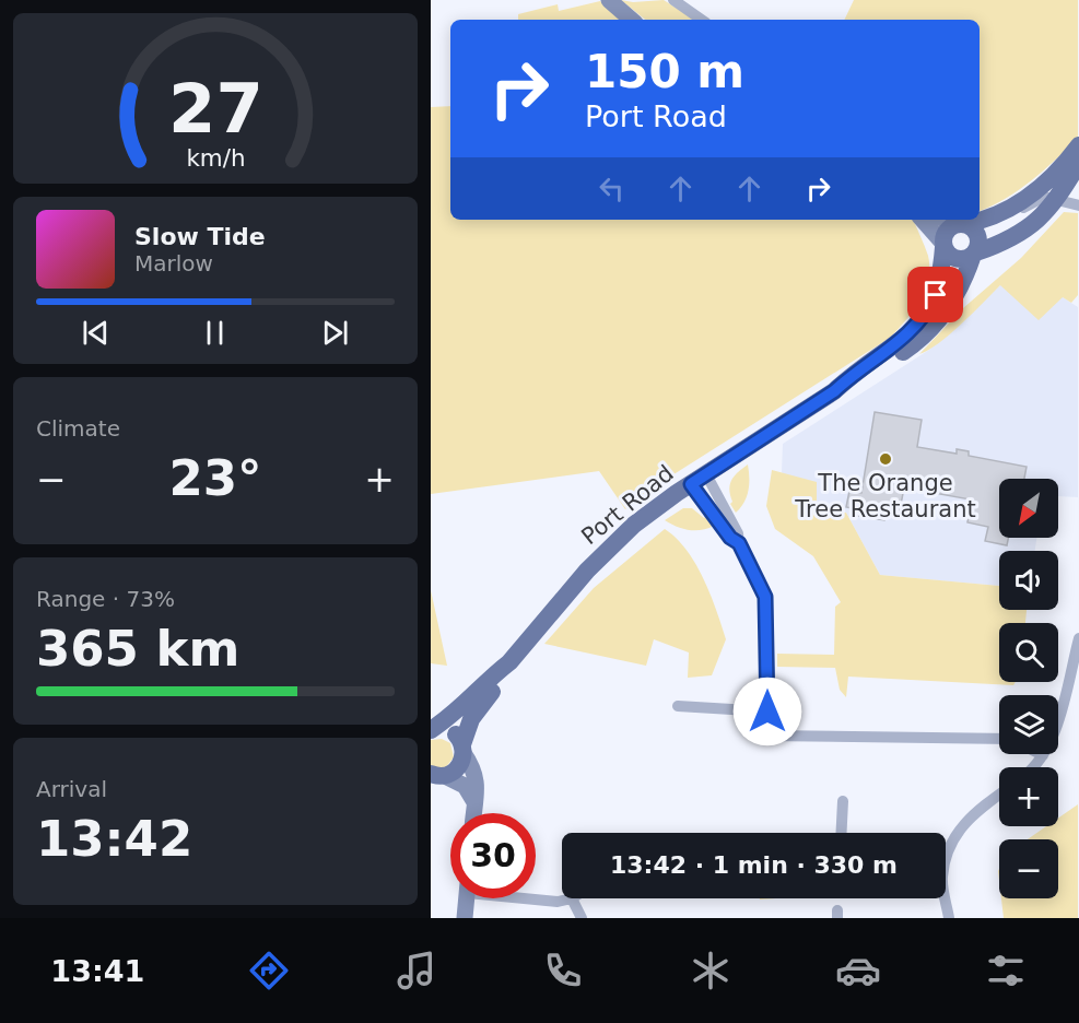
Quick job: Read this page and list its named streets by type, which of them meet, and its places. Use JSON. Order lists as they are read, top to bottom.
{
  "streets": {
    "main road": ["Port Road"]
  },
  "places": ["The Orange Tree Restaurant"],
  "north": "bottom left",
  "page": {
    "turn": ["150 m", "Port Road"],
    "song": ["Slow Tide", "Marlow"],
    "tile": [
      "Climate",
      ["Range · 73%", "365 km"],
      ["Arrival", "13:42"]
    ],
    "heat": ["−", "23°", "+"],
    "map_buttons": ["+", "−"],
    "limit": "30",
    "trip": "13:42 · 1 min · 330 m",
    "tabs": "13:41",
    "gauge": ["27", "km/h"]
  }
}
